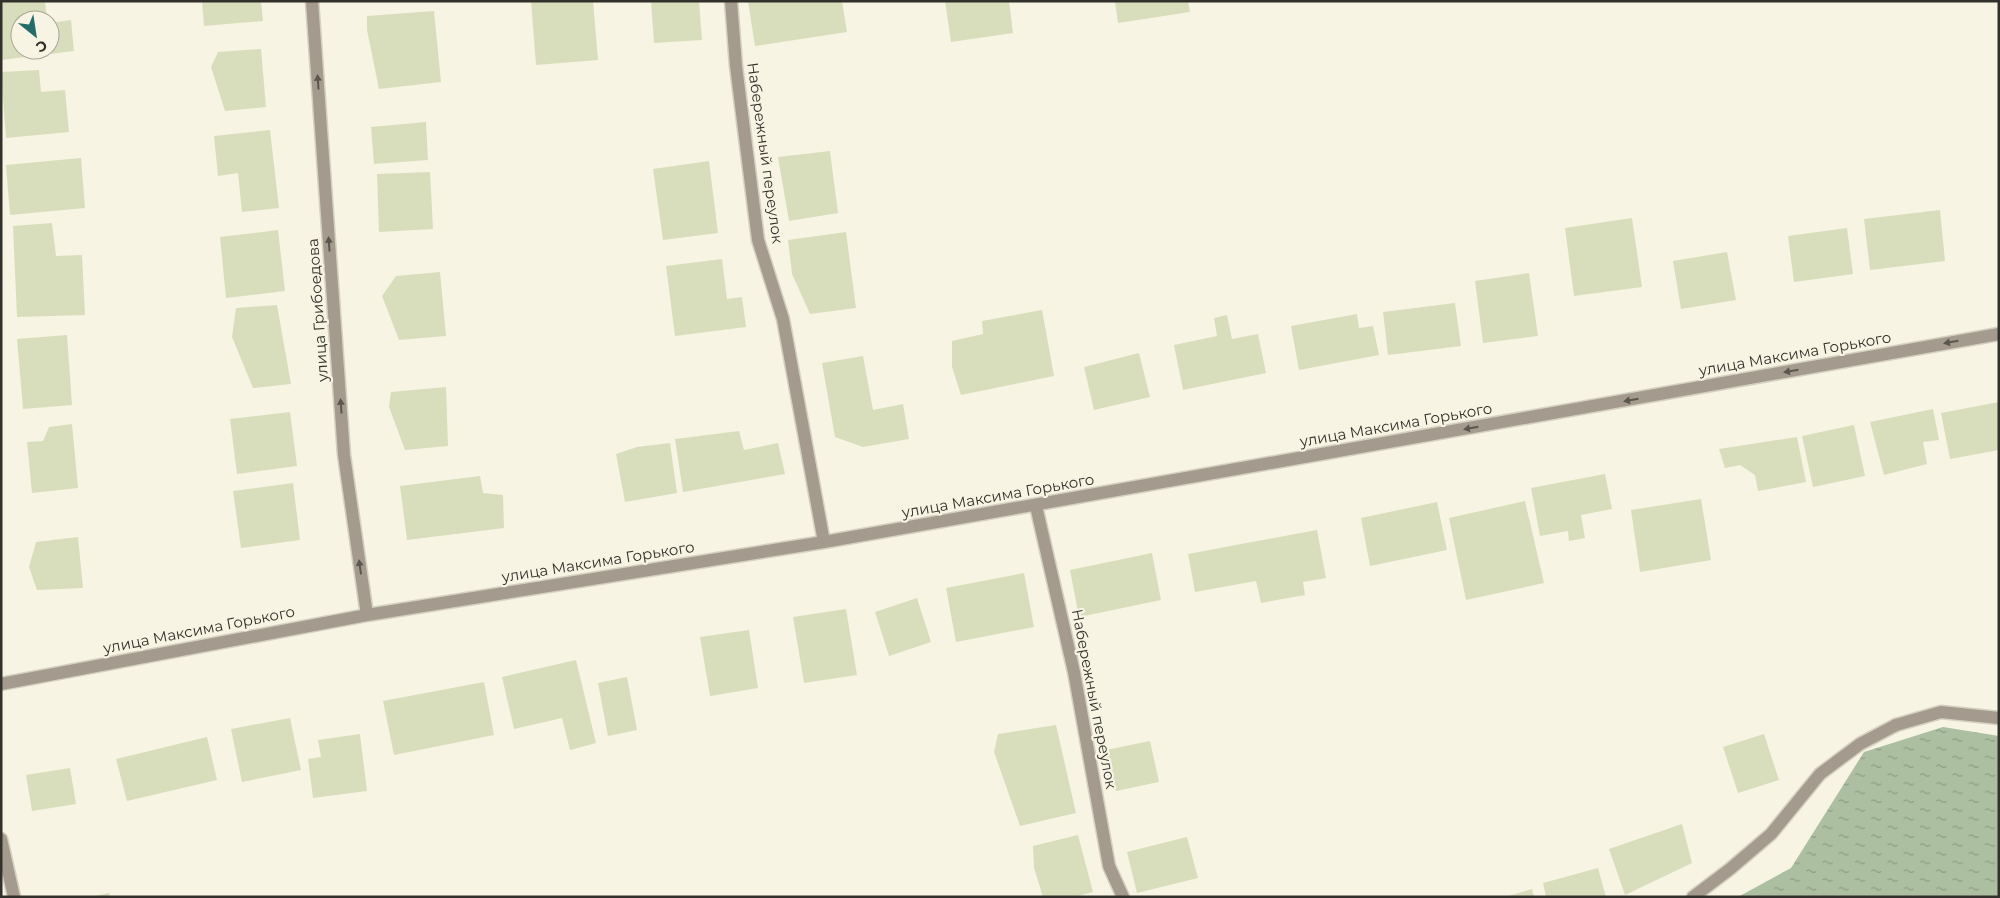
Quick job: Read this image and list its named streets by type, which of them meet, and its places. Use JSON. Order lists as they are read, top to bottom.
{
  "streets": {
    "street": ["Набережный переулок", "улица Грибоедова", "улица Максима Горького"]
  },
  "crossings": [
    ["Набережный переулок", "улица Максима Горького"],
    ["улица Грибоедова", "улица Максима Горького"]
  ],
  "one_way": ["улица Грибоедова", "улица Максима Горького"],
  "north": "bottom right"
}
